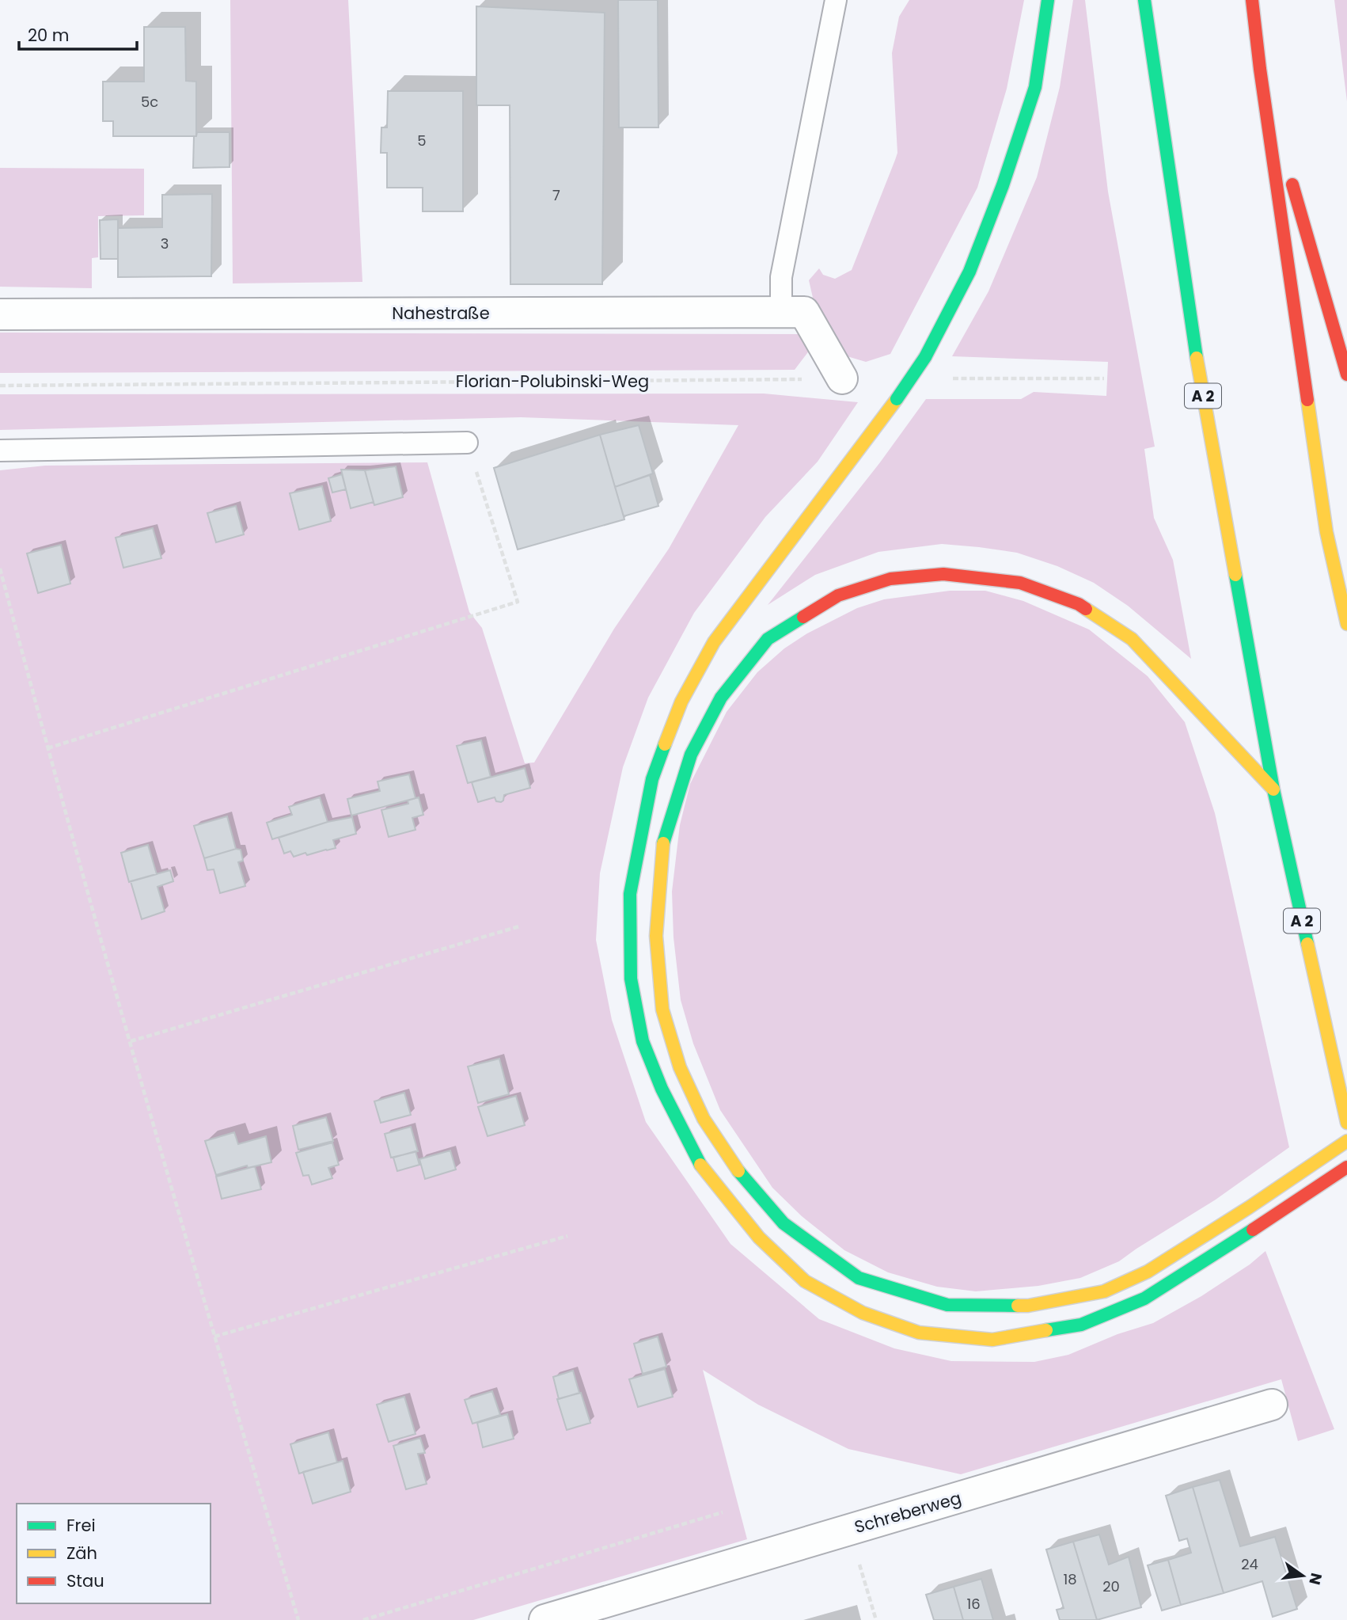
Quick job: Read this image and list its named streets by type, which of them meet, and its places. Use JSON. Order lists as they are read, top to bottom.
{
  "streets": {
    "highway": ["A 2"],
    "street": ["Nahestraße", "Schreberweg"],
    "path": ["Florian-Polubinski-Weg"]
  },
  "crossings": [
    ["Nahestraße", "Florian-Polubinski-Weg"]
  ],
  "house_numbers": [
    "5c",
    "5",
    "7",
    "3",
    "24",
    "18",
    "20",
    "16"
  ],
  "legend": ["Frei", "Zäh", "Stau"],
  "scale_bar": "20 m",
  "north": "right"
}
